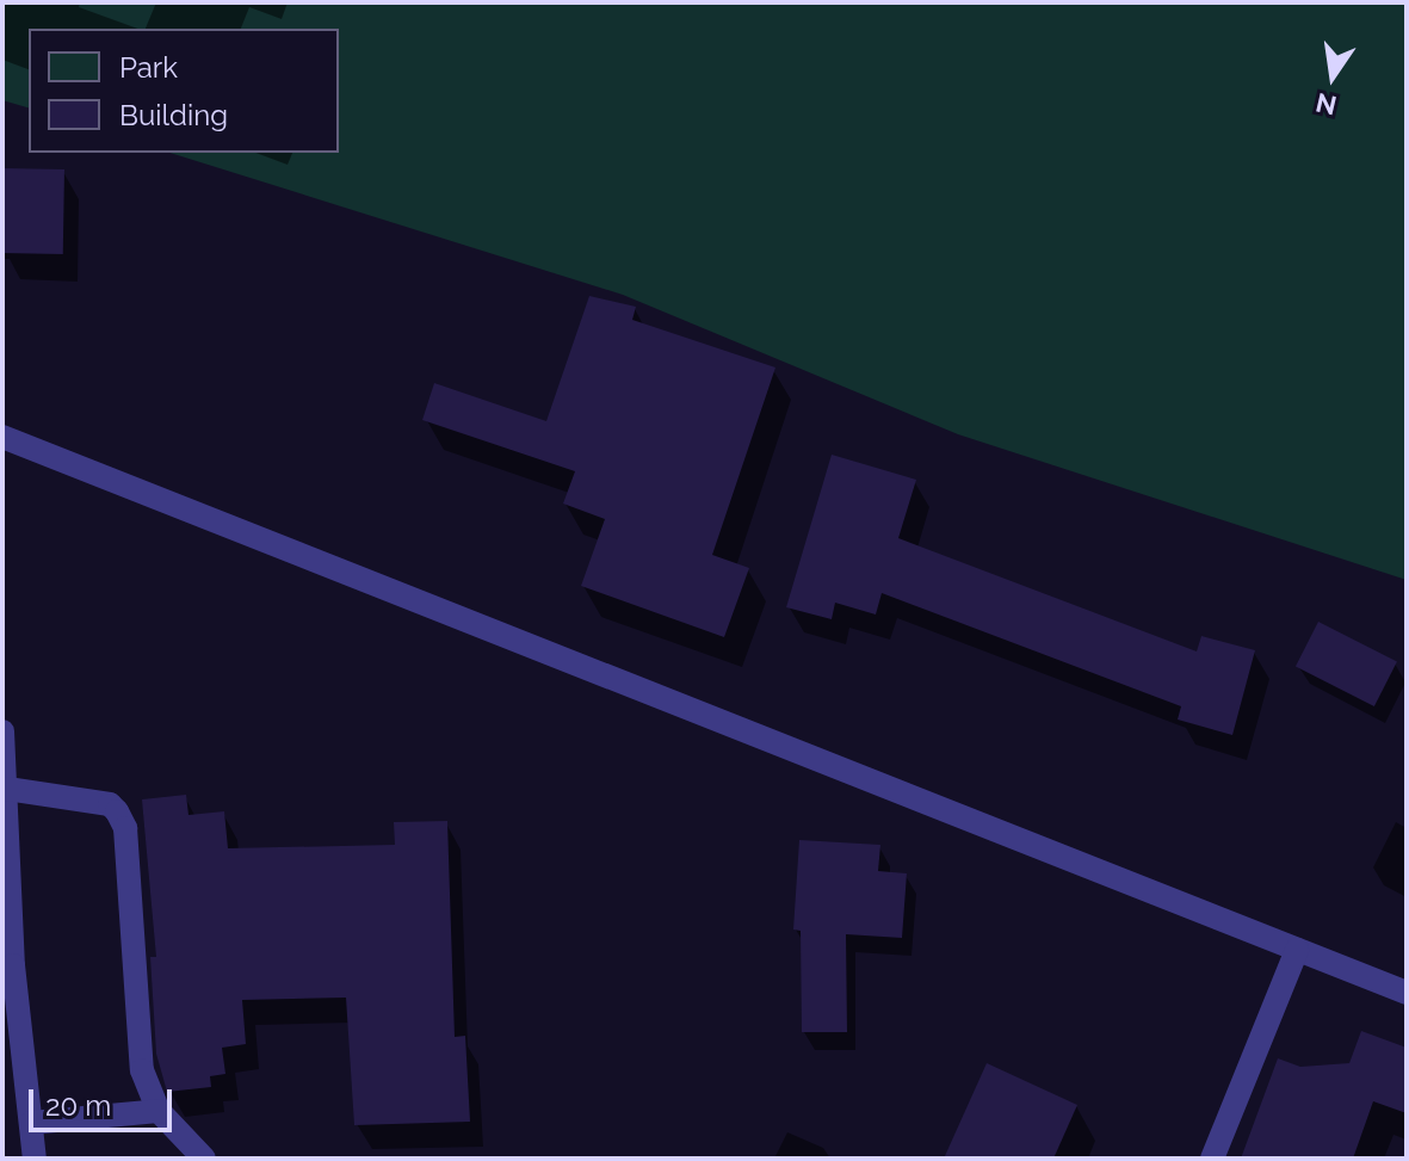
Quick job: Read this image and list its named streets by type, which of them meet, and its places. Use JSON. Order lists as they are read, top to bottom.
{
  "legend": ["Park", "Building"],
  "scale_bar": "20 m",
  "north": "bottom"
}
